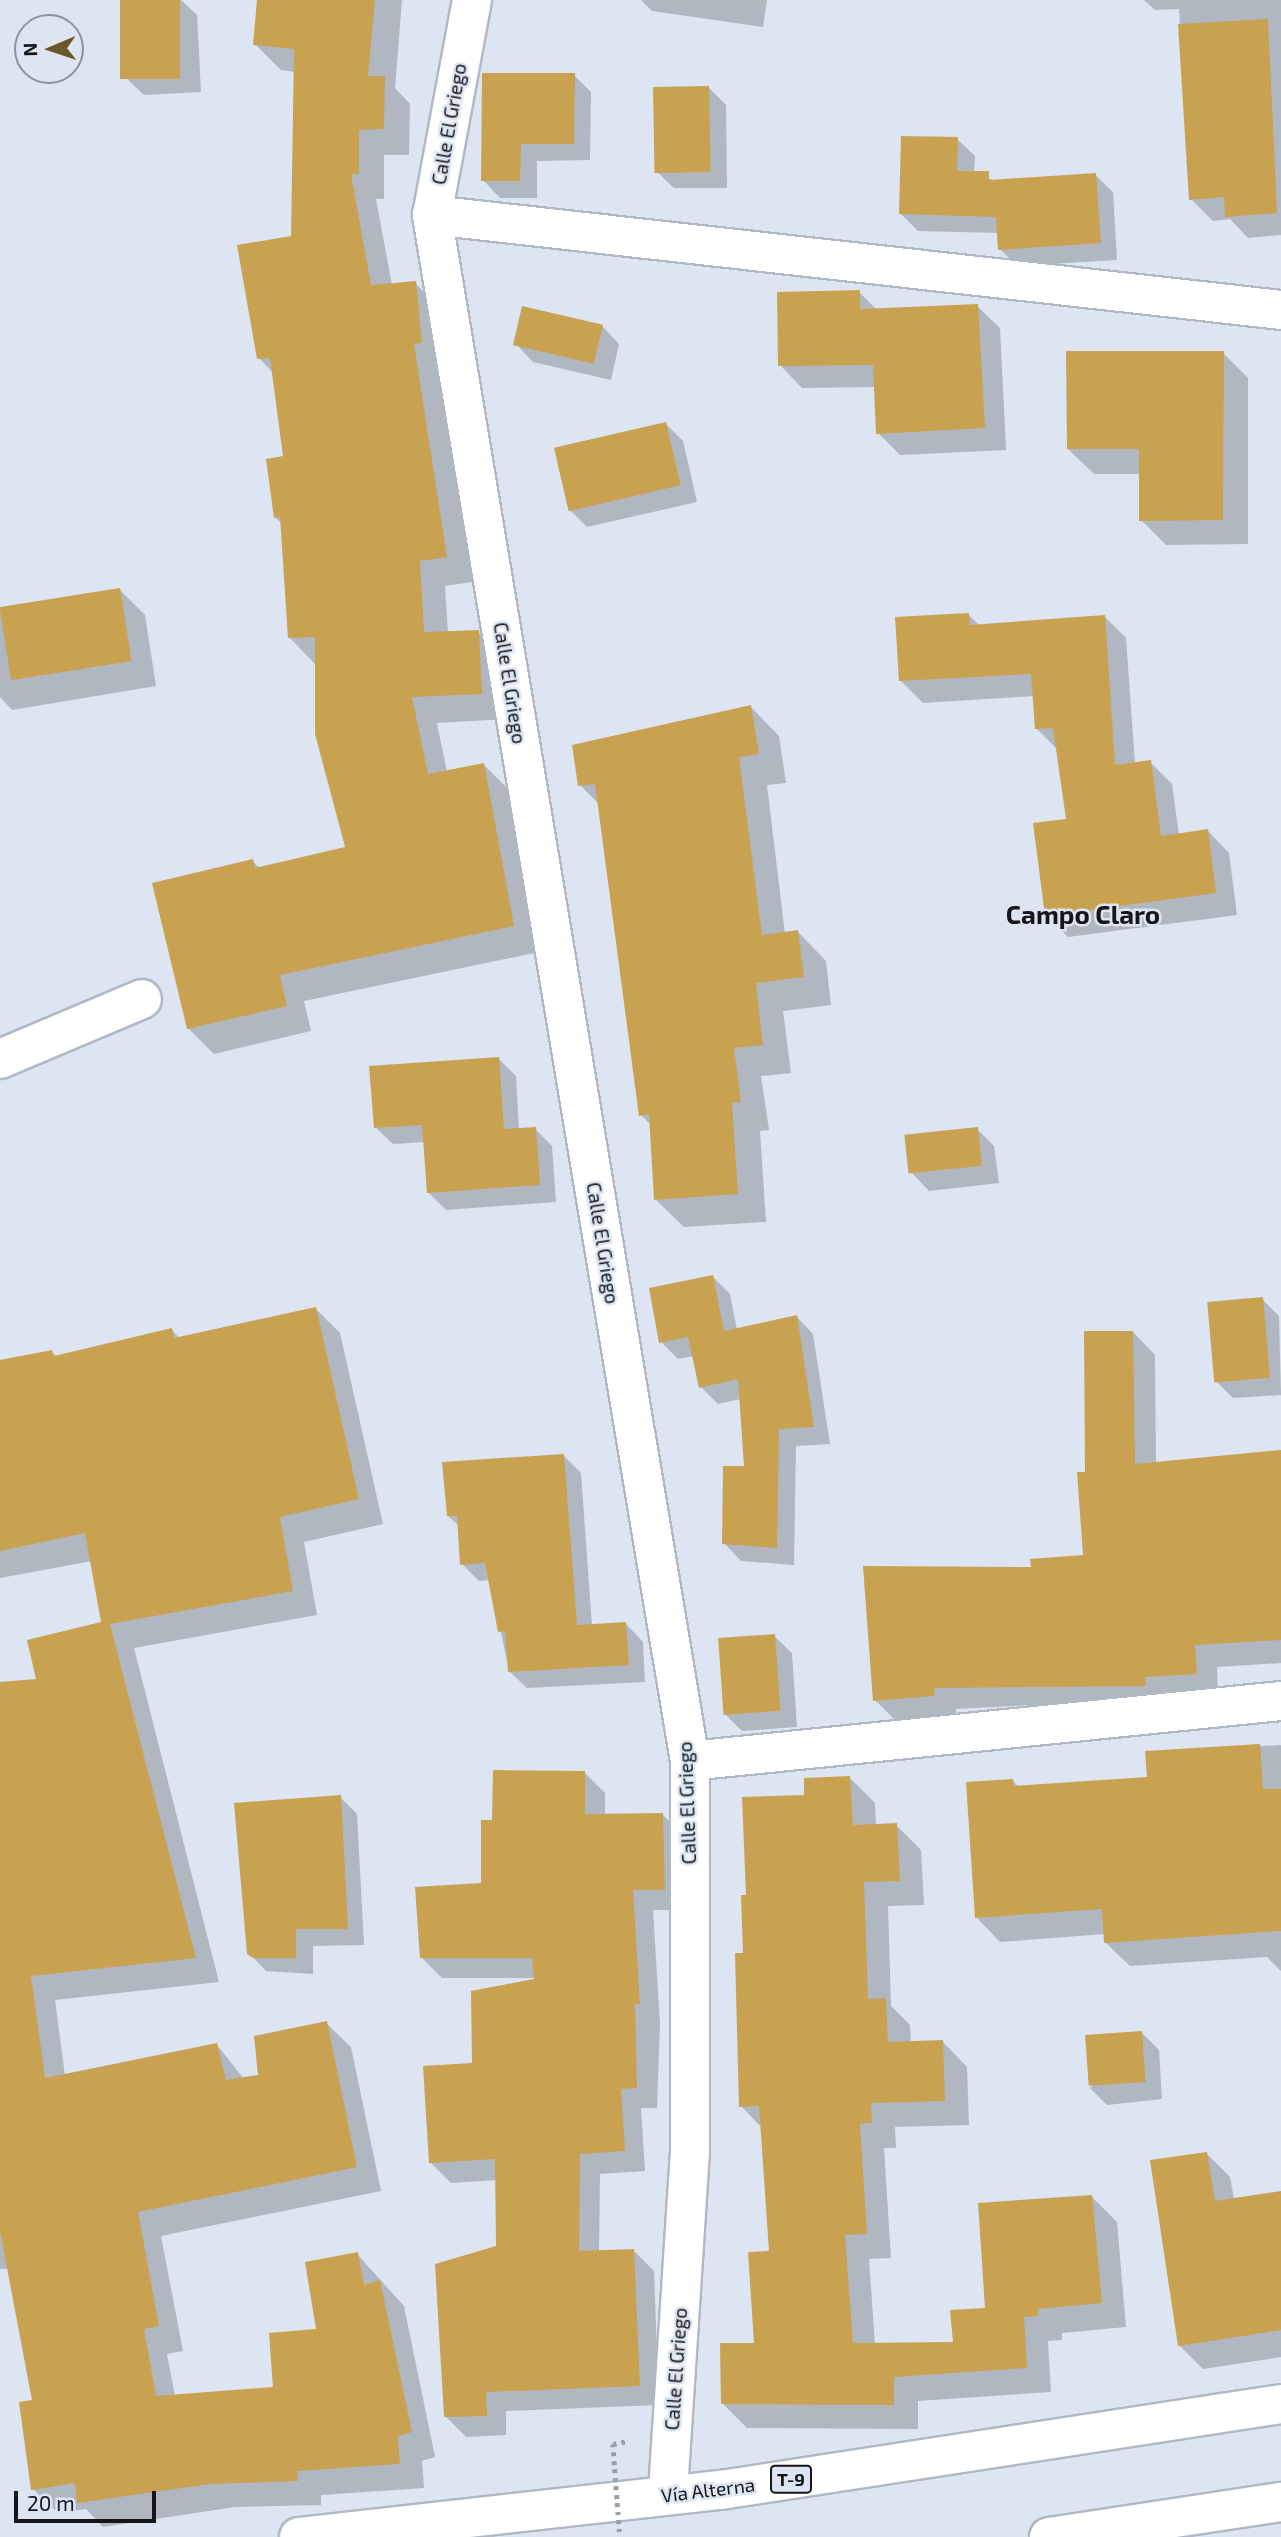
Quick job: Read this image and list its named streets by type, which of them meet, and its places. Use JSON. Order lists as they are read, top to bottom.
{
  "streets": {
    "main road": ["Calle El Griego", "T-9", "Vía Alterna"]
  },
  "crossings": [
    ["Calle El Griego", "Vía Alterna"]
  ],
  "districts": ["Campo Claro"],
  "scale_bar": "20 m",
  "north": "left"
}
